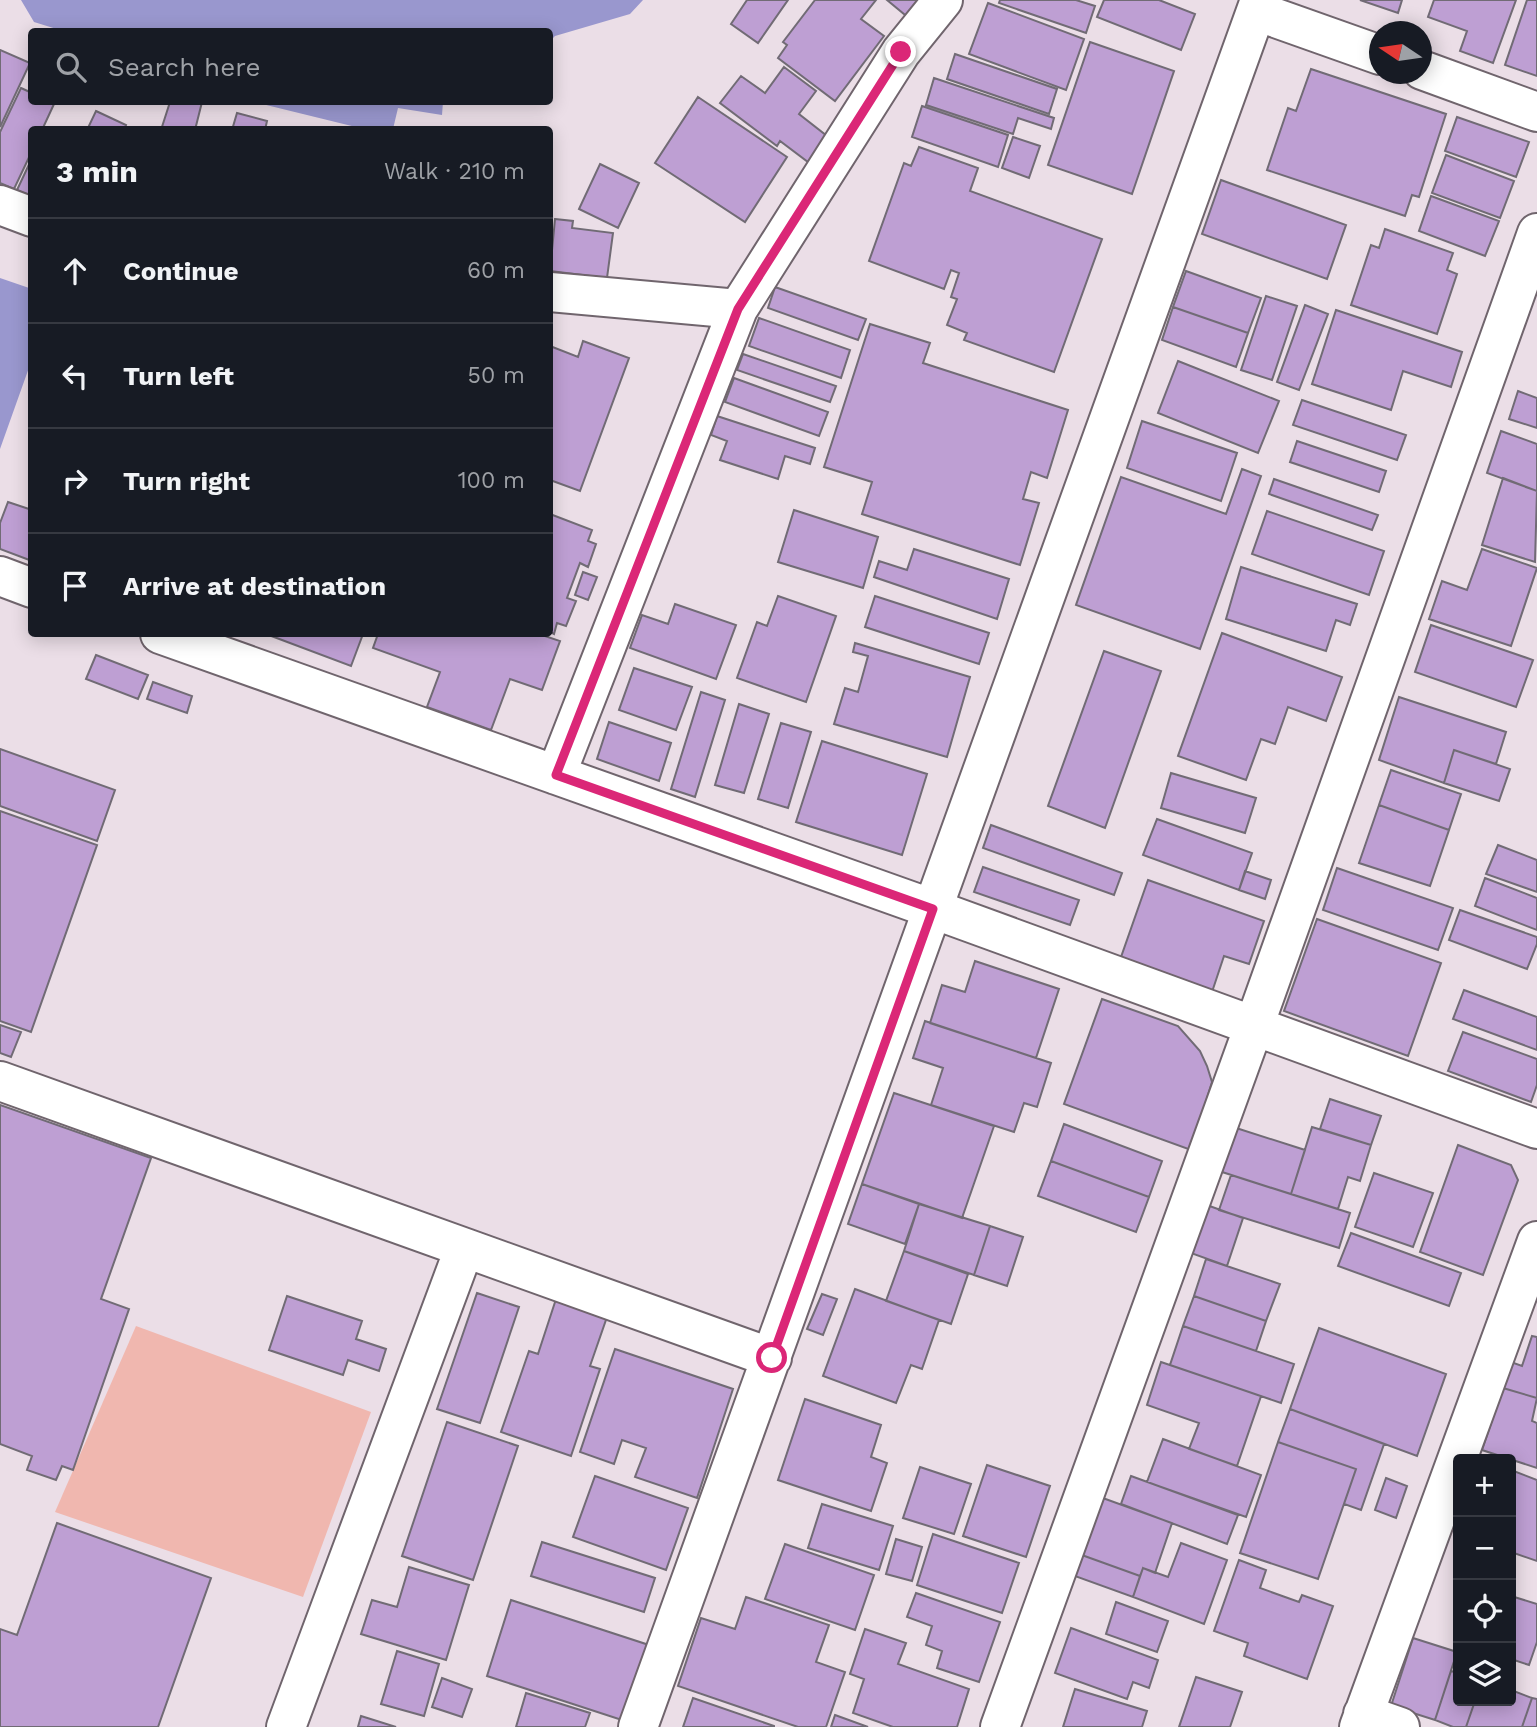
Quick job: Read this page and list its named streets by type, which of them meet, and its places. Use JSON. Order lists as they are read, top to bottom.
{
  "north": "left",
  "page": {
    "search": "Search here",
    "heading": ["3 min", "Walk · 210 m"],
    "list": [
      ["Continue", "60 m"],
      ["Turn left", "50 m"],
      ["Turn right", "100 m"],
      "Arrive at destination"
    ],
    "map_buttons": ["+", "−"]
  }
}
